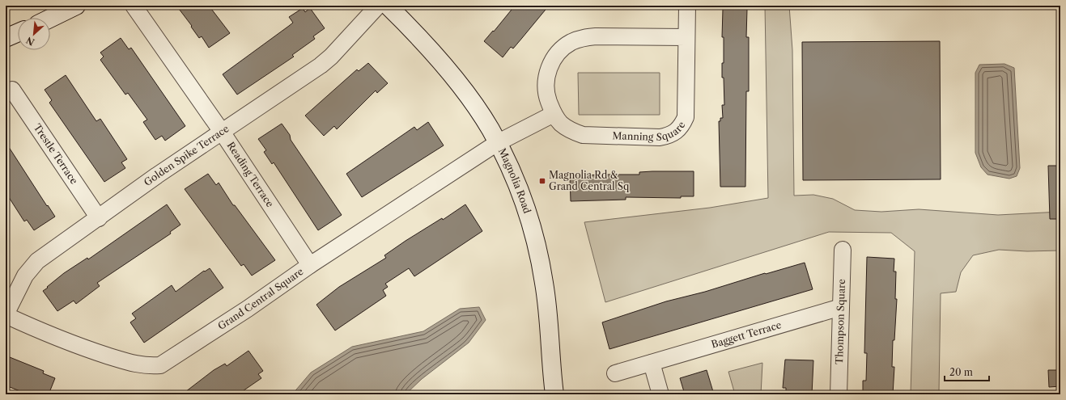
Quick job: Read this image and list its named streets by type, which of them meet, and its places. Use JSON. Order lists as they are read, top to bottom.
{
  "streets": {
    "street": [
      "Manning Square",
      "Trestle Terrace",
      "Golden Spike Terrace",
      "Reading Terrace",
      "Magnolia Road",
      "Grand Central Square",
      "Thompson Square",
      "Baggett Terrace"
    ]
  },
  "crossings": [
    ["Trestle Terrace", "Golden Spike Terrace"],
    ["Golden Spike Terrace", "Reading Terrace"],
    ["Golden Spike Terrace", "Grand Central Square"],
    ["Reading Terrace", "Grand Central Square"],
    ["Magnolia Road", "Grand Central Square"],
    ["Thompson Square", "Baggett Terrace"]
  ],
  "places": {
    "transit": ["Magnolia Rd & Grand Central Sq"]
  },
  "scale_bar": "20 m",
  "north": "bottom left"
}
